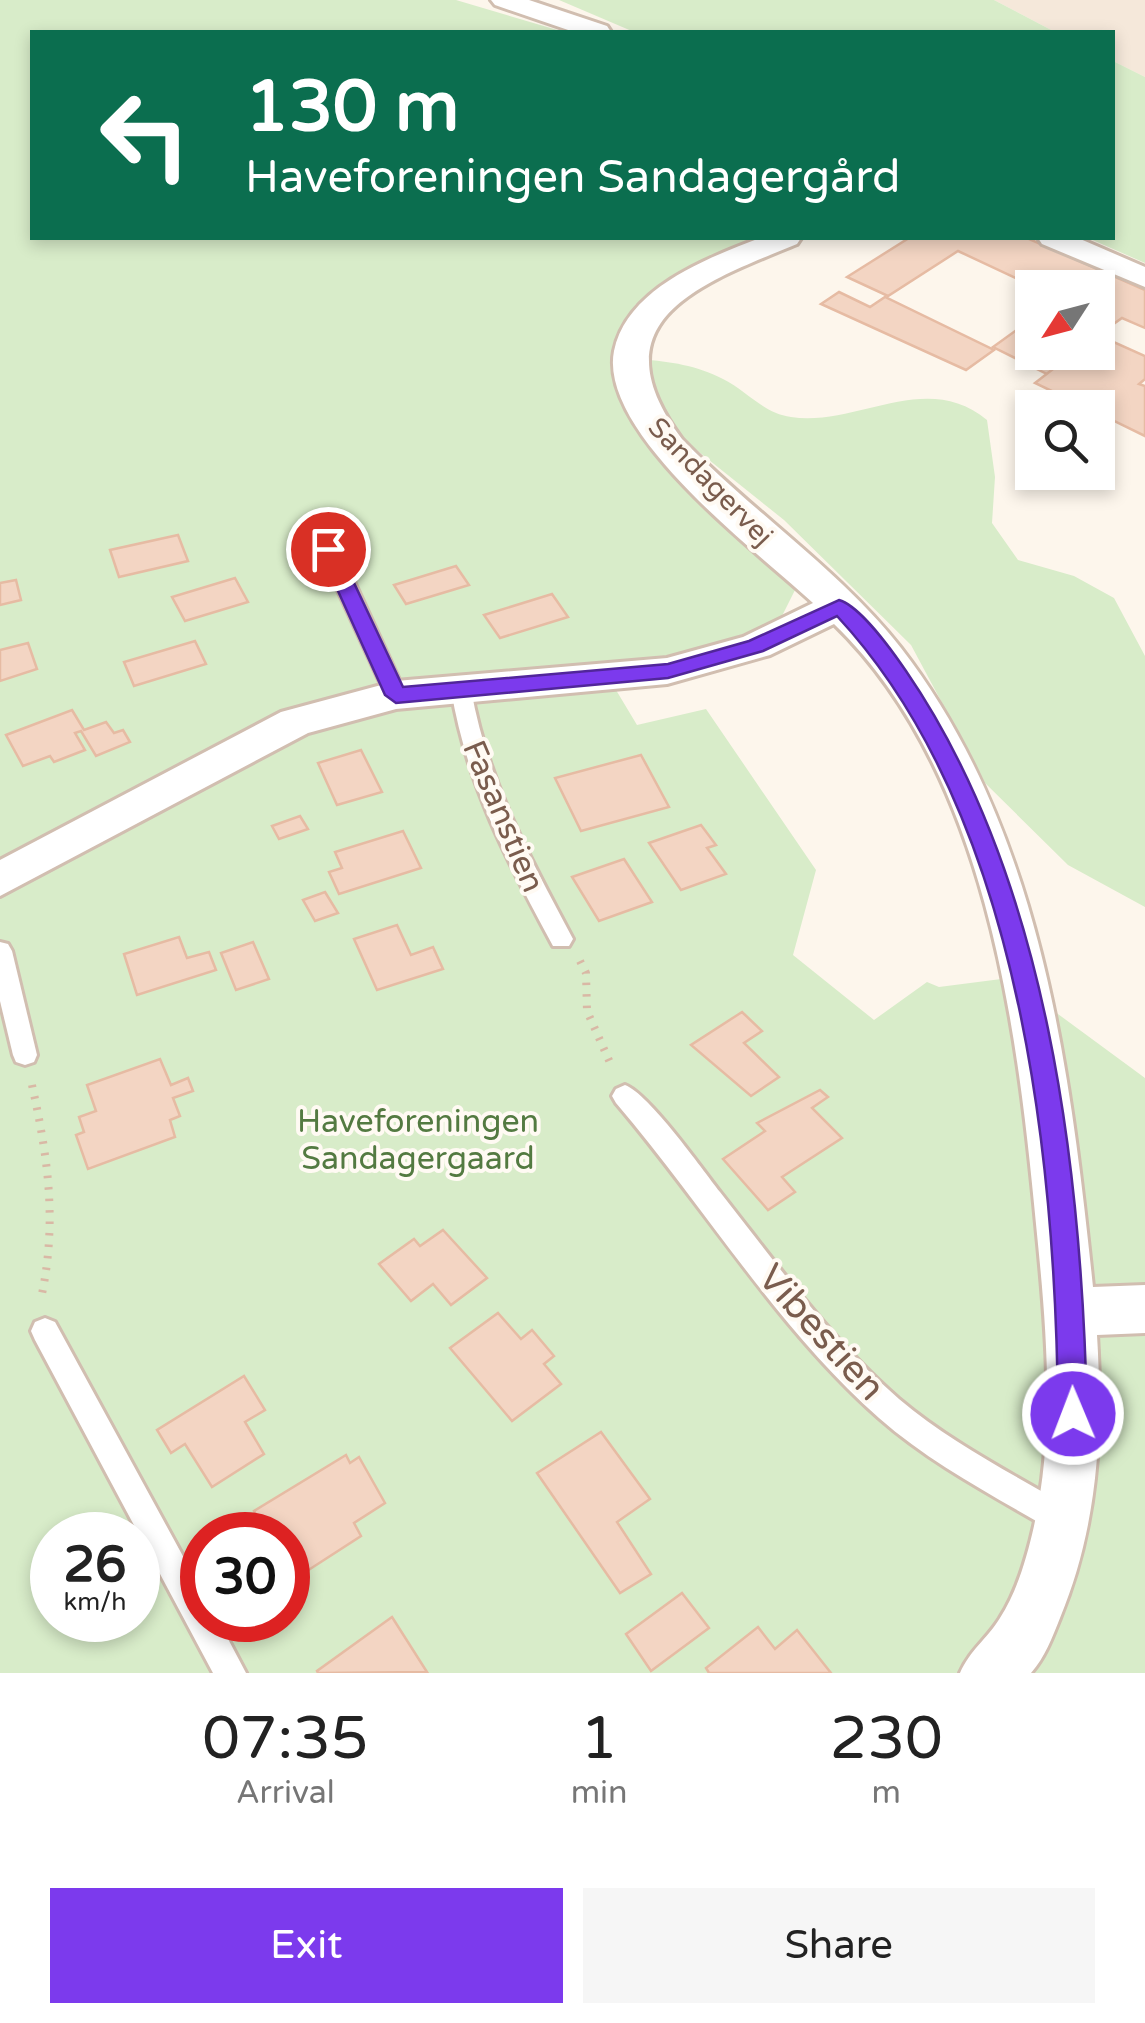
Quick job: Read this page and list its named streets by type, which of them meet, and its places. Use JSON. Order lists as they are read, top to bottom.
{
  "streets": {
    "street": ["Sandagervej"],
    "lane": ["Fasanstien", "Vibestien"]
  },
  "crossings": [
    ["Sandagervej", "Vibestien"]
  ],
  "parks": ["Haveforeningen Sandagergaard"],
  "north": "bottom left",
  "page": {
    "turn": ["130 m", "Haveforeningen Sandagergård"],
    "speed": "26 km/h",
    "limit": "30",
    "eta": [
      "07:35",
      "Arrival",
      "1",
      "min",
      "230",
      "m"
    ],
    "buttons": ["Exit", "Share"]
  }
}
